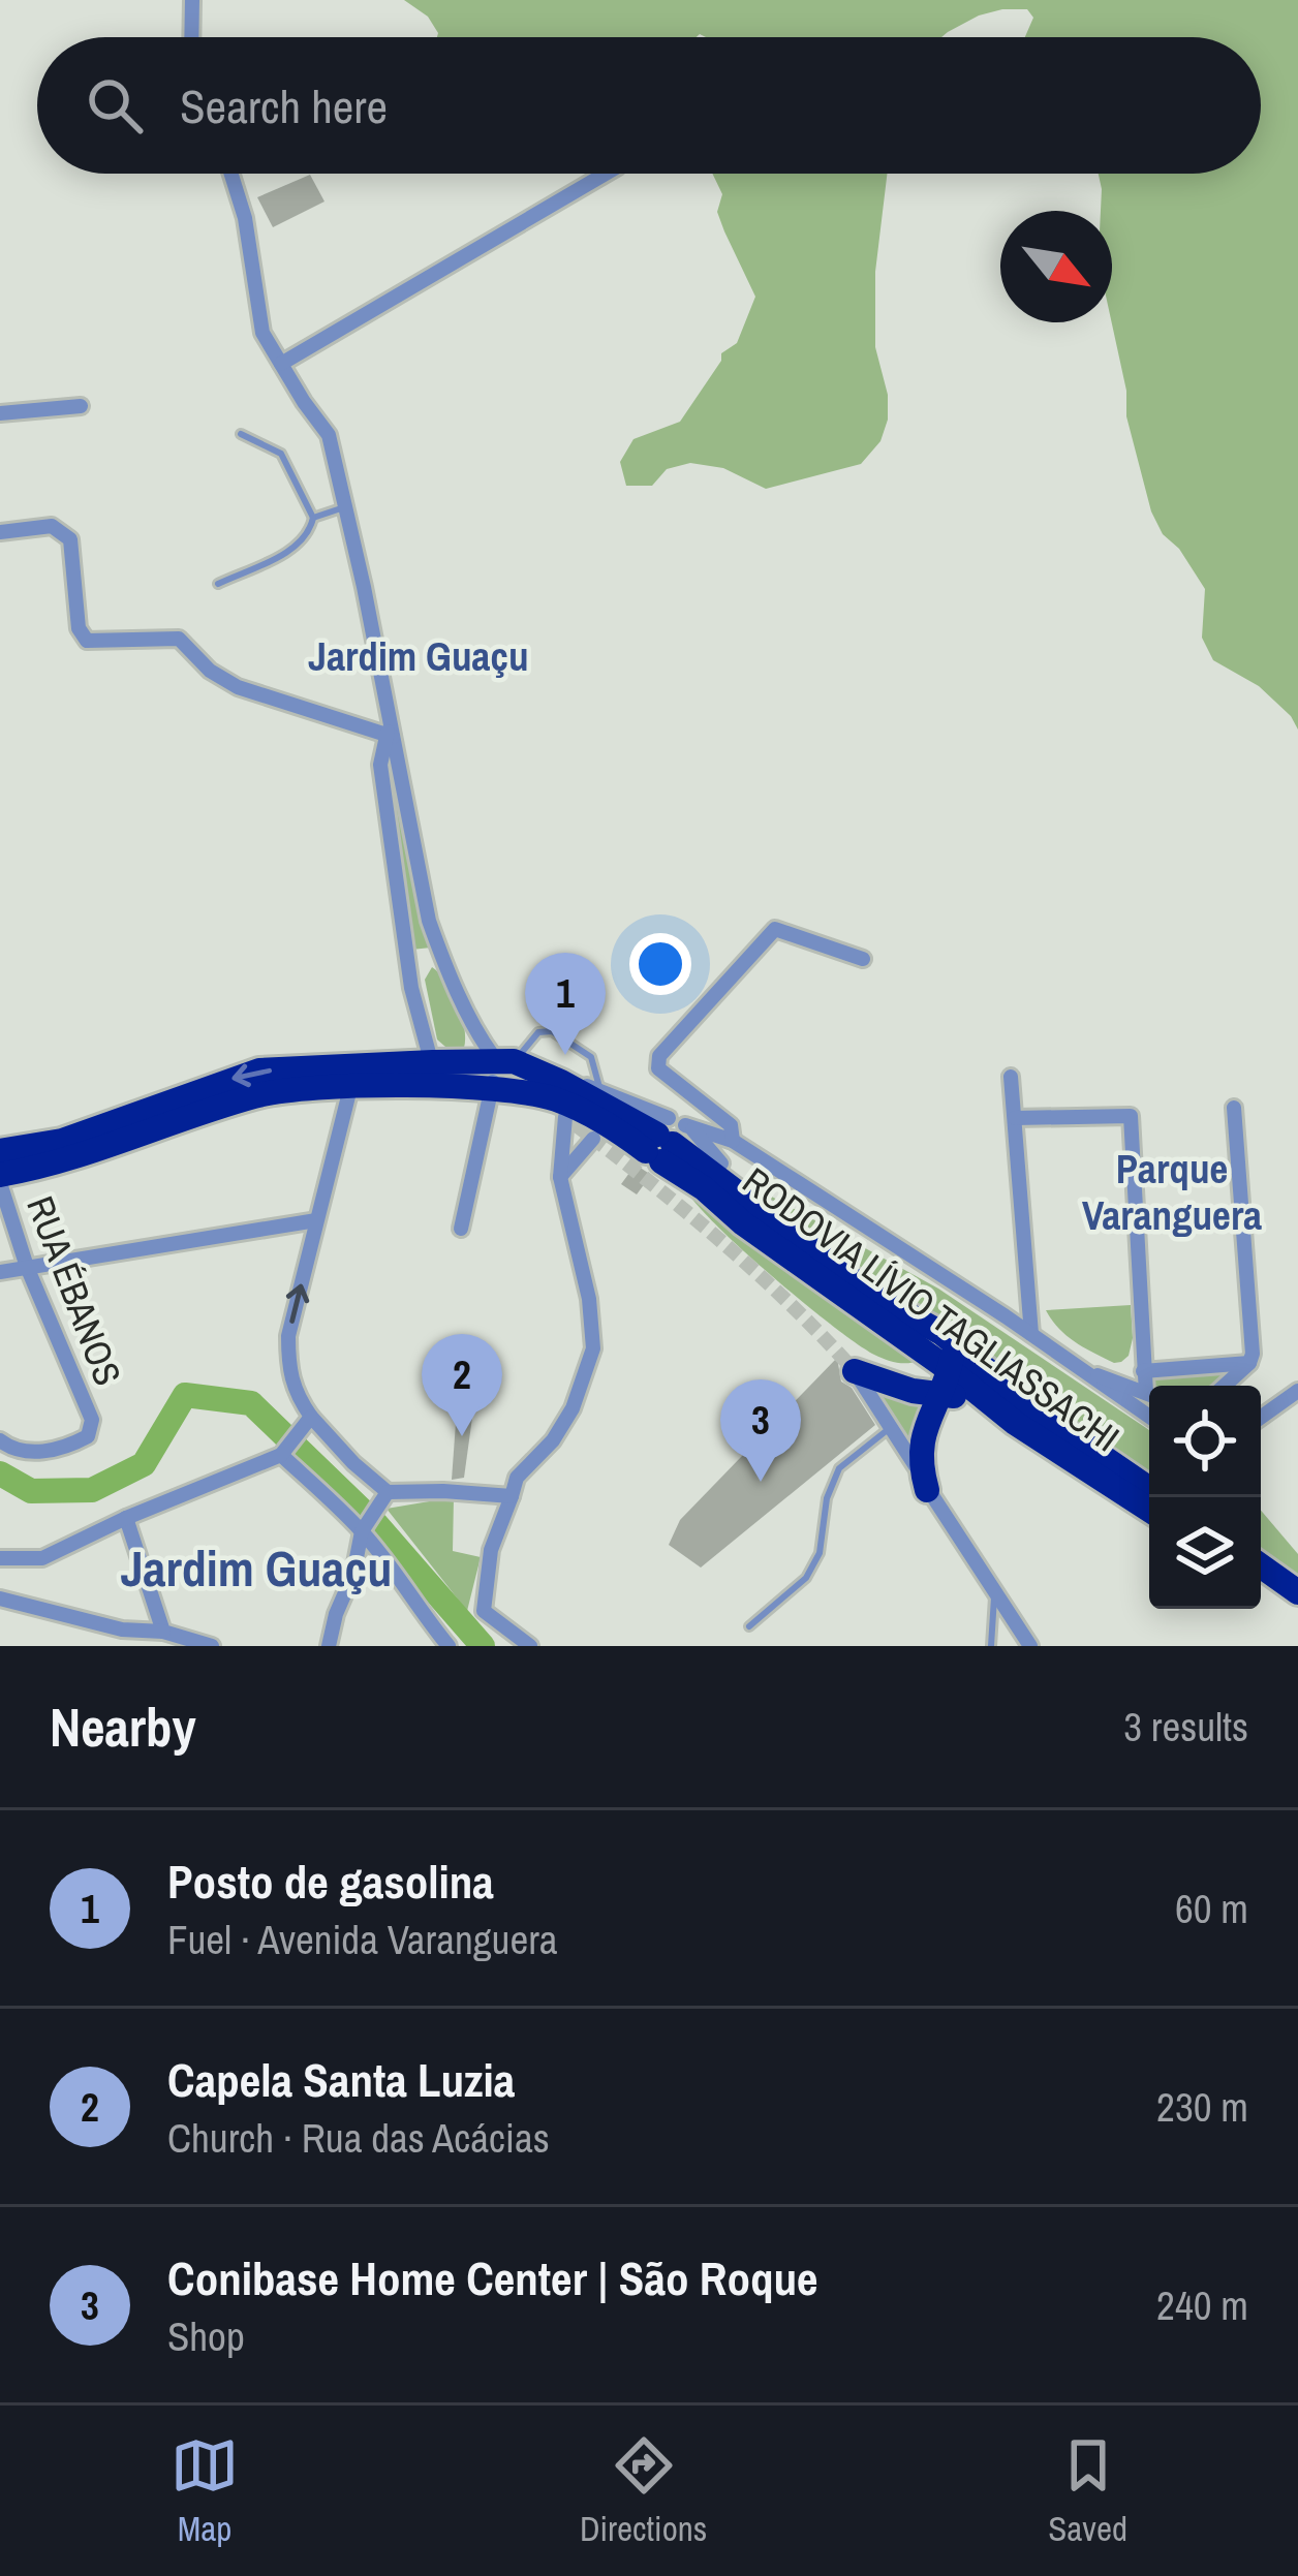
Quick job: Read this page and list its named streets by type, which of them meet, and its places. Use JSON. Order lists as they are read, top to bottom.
{
  "streets": {
    "highway": ["RODOVIA LÍVIO TAGLIASSACHI"],
    "street": ["RUA ÉBANOS"]
  },
  "districts": ["Jardim Guaçu", "Parque Varanguera", "Jardim Guaçu"],
  "north": "bottom right",
  "page": {
    "search": "Search here",
    "pins": ["1", "2", "3"],
    "heading": ["Nearby", "3 results"],
    "list": [
      {
        "mark": "1",
        "name": "Posto de gasolina",
        "note": "Fuel · Avenida Varanguera",
        "value": "60 m"
      },
      {
        "mark": "2",
        "name": "Capela Santa Luzia",
        "note": "Church · Rua das Acácias",
        "value": "230 m"
      },
      {
        "mark": "3",
        "name": "Conibase Home Center | São Roque",
        "note": "Shop",
        "value": "240 m"
      }
    ],
    "nav": ["Map", "Directions", "Saved"]
  }
}
